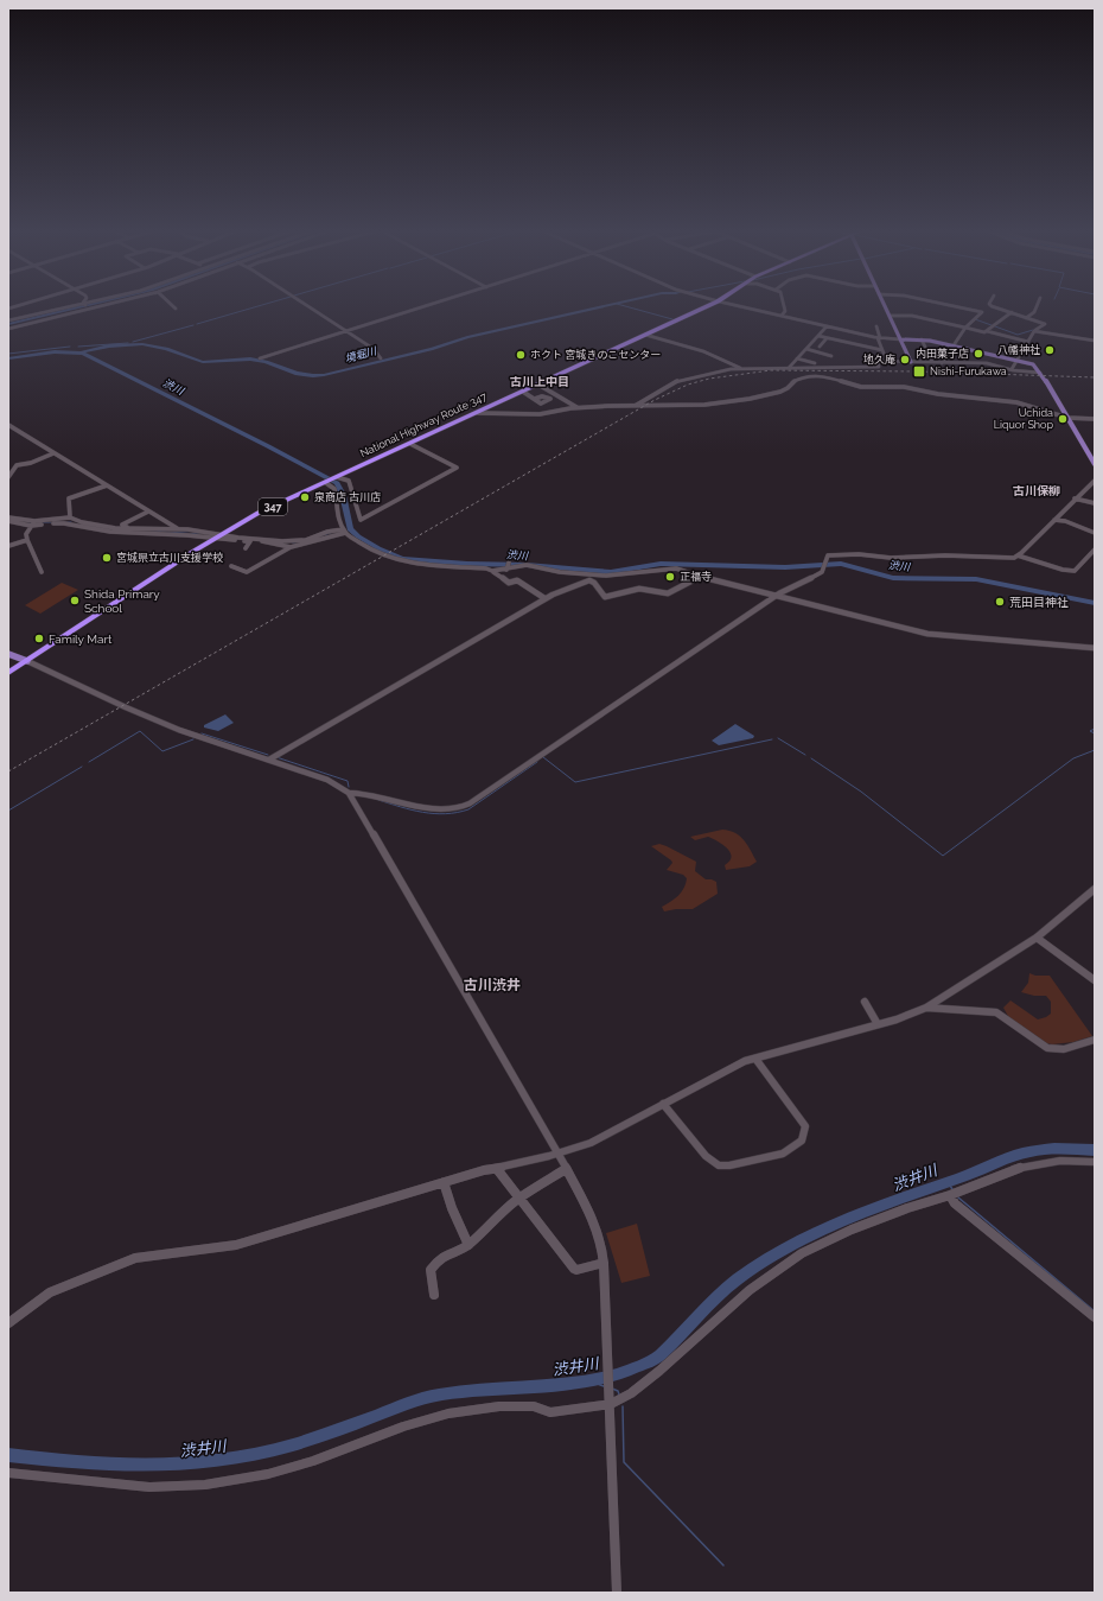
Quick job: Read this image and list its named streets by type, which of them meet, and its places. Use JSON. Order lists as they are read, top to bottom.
{
  "streets": {
    "highway": ["National Highway Route 347", "347"]
  },
  "districts": ["古川上中目", "古川保柳", "古川渋井"],
  "water": ["境堀川", "渋川", "渋井川"],
  "places": {
    "other": [
      "八幡神社",
      "内田菓子店",
      "ホクト 宮城きのこセンター",
      "地久庵",
      "Uchida Liquor Shop",
      "泉商店 古川店",
      "宮城県立古川支援学校",
      "正福寺",
      "Shida Primary School",
      "荒田目神社",
      "Family Mart"
    ],
    "transit": ["Nishi-Furukawa"]
  }
}
